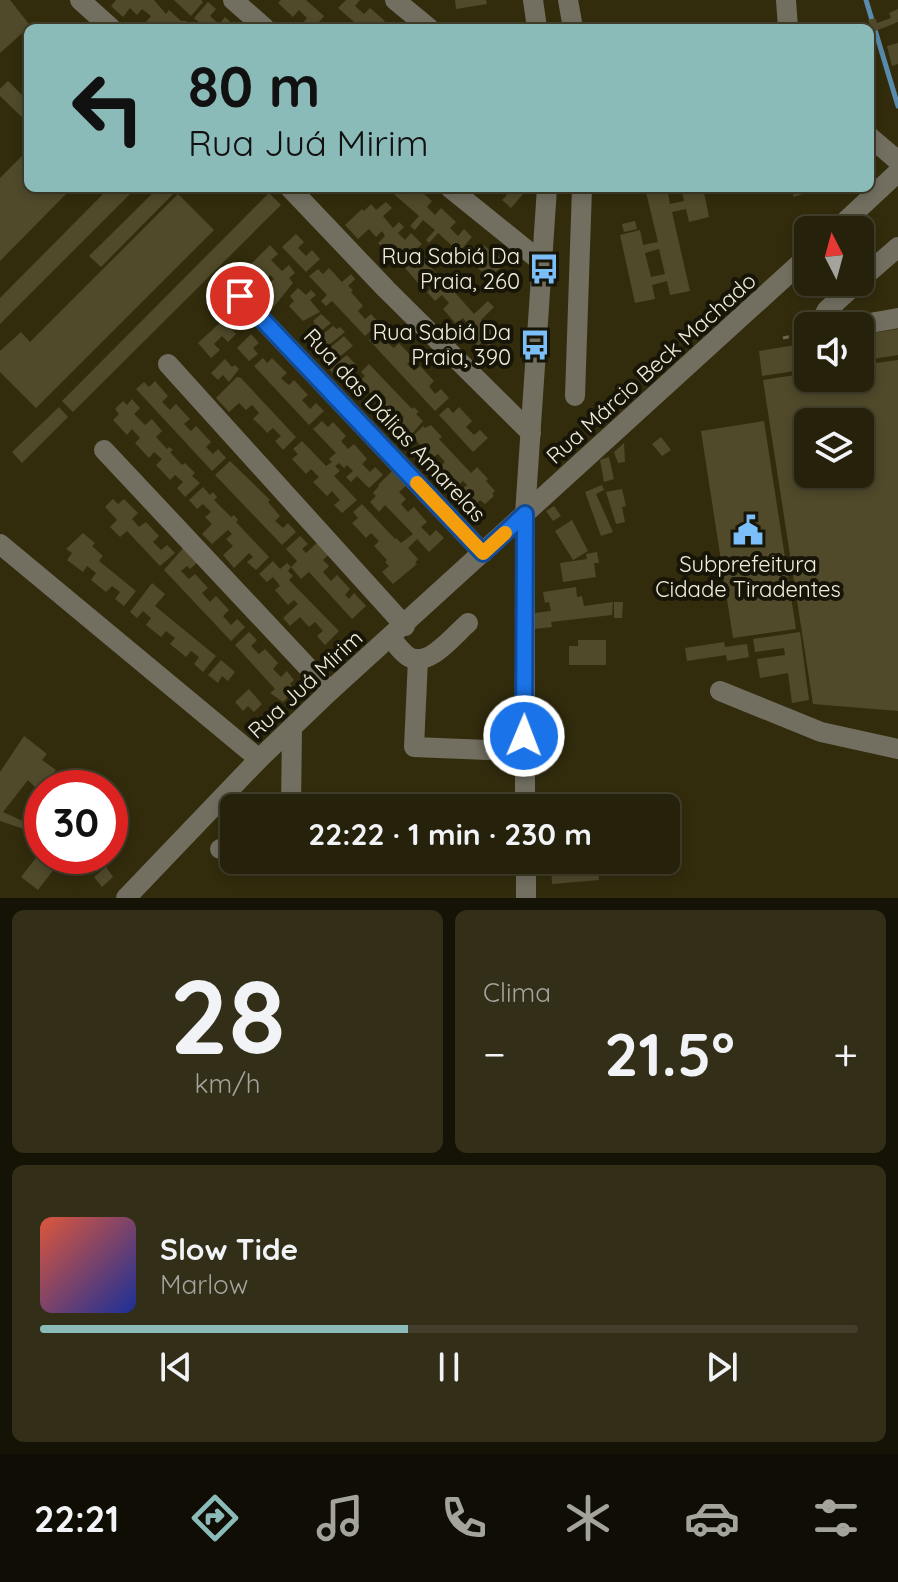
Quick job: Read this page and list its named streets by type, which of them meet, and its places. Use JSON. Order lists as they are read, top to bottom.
{
  "streets": {
    "street": ["Rua Márcio Beck Machado", "Rua das Dálias Amarelas", "Rua Juá Mirim"]
  },
  "crossings": [
    ["Rua Márcio Beck Machado", "Rua Juá Mirim"],
    ["Rua das Dálias Amarelas", "Rua Juá Mirim"]
  ],
  "places": {
    "bus stop": ["Rua Sabiá Da Praia, 260", "Rua Sabiá Da Praia, 390"],
    "public building": ["Subprefeitura Cidade Tiradentes"]
  },
  "north": "top",
  "page": {
    "turn": ["80 m", "Rua Juá Mirim"],
    "limit": "30",
    "trip": "22:22 · 1 min · 230 m",
    "tile": [
      ["28", "km/h"],
      "Clima"
    ],
    "heat": ["−", "21.5°", "+"],
    "song": ["Slow Tide", "Marlow"],
    "tabs": "22:21"
  }
}
